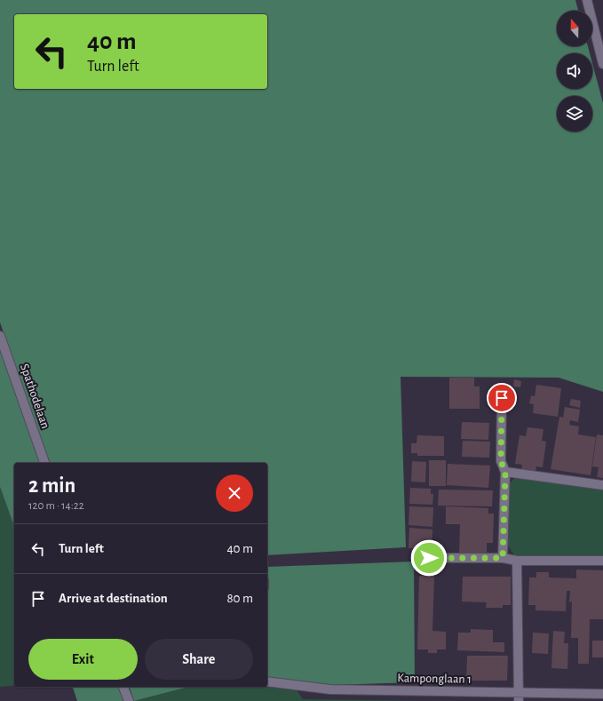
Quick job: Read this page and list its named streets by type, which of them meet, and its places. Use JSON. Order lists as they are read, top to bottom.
{
  "streets": {
    "street": ["Spathodelaan", "Kamponglaan 1"]
  },
  "north": "top",
  "page": {
    "turn": ["40 m", "Turn left"],
    "heading": ["2 min", "120 m · 14:22"],
    "list": [
      {
        "name": "Turn left",
        "value": "40 m"
      },
      {
        "name": "Arrive at destination",
        "value": "80 m"
      }
    ],
    "buttons": ["Exit", "Share"]
  }
}
